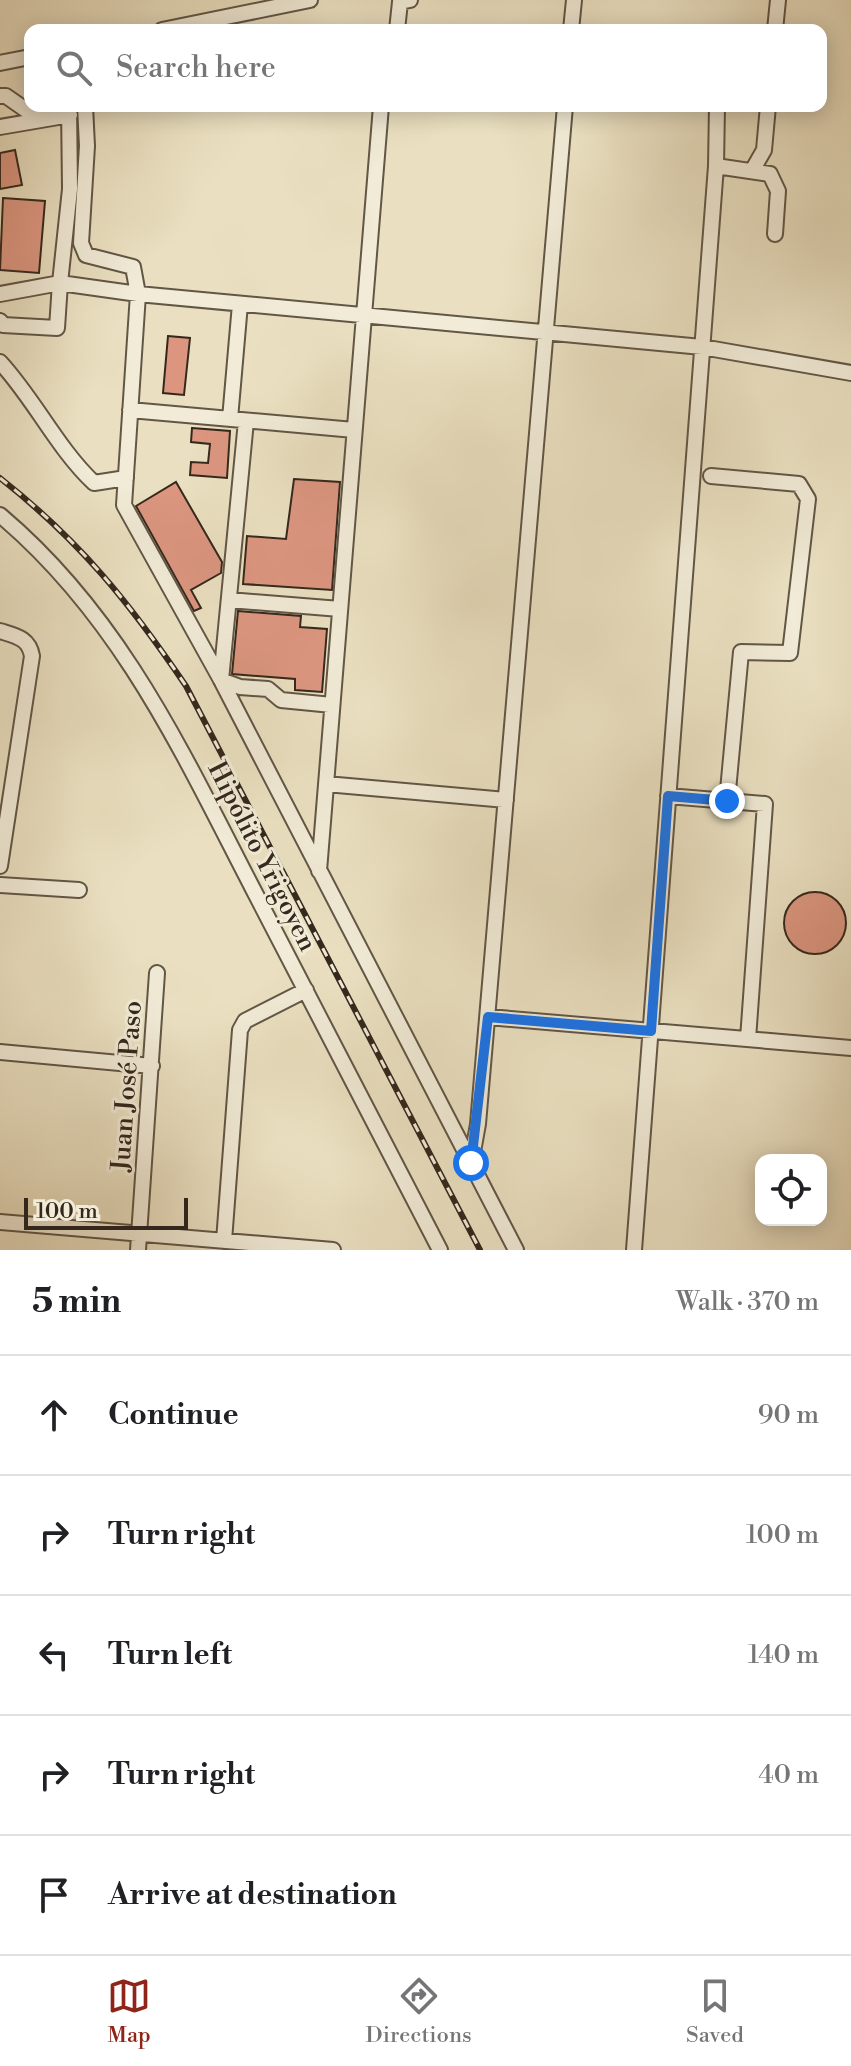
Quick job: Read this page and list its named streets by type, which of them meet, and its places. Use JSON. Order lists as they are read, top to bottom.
{
  "streets": {
    "street": ["Hipólito Yrigoyen", "Juan José Paso"]
  },
  "scale_bar": "100 m",
  "page": {
    "search": "Search here",
    "scale": "100 m",
    "heading": ["5 min", "Walk · 370 m"],
    "list": [
      ["Continue", "90 m"],
      ["Turn right", "100 m"],
      ["Turn left", "140 m"],
      ["Turn right", "40 m"],
      "Arrive at destination"
    ],
    "nav": ["Map", "Directions", "Saved"]
  }
}
